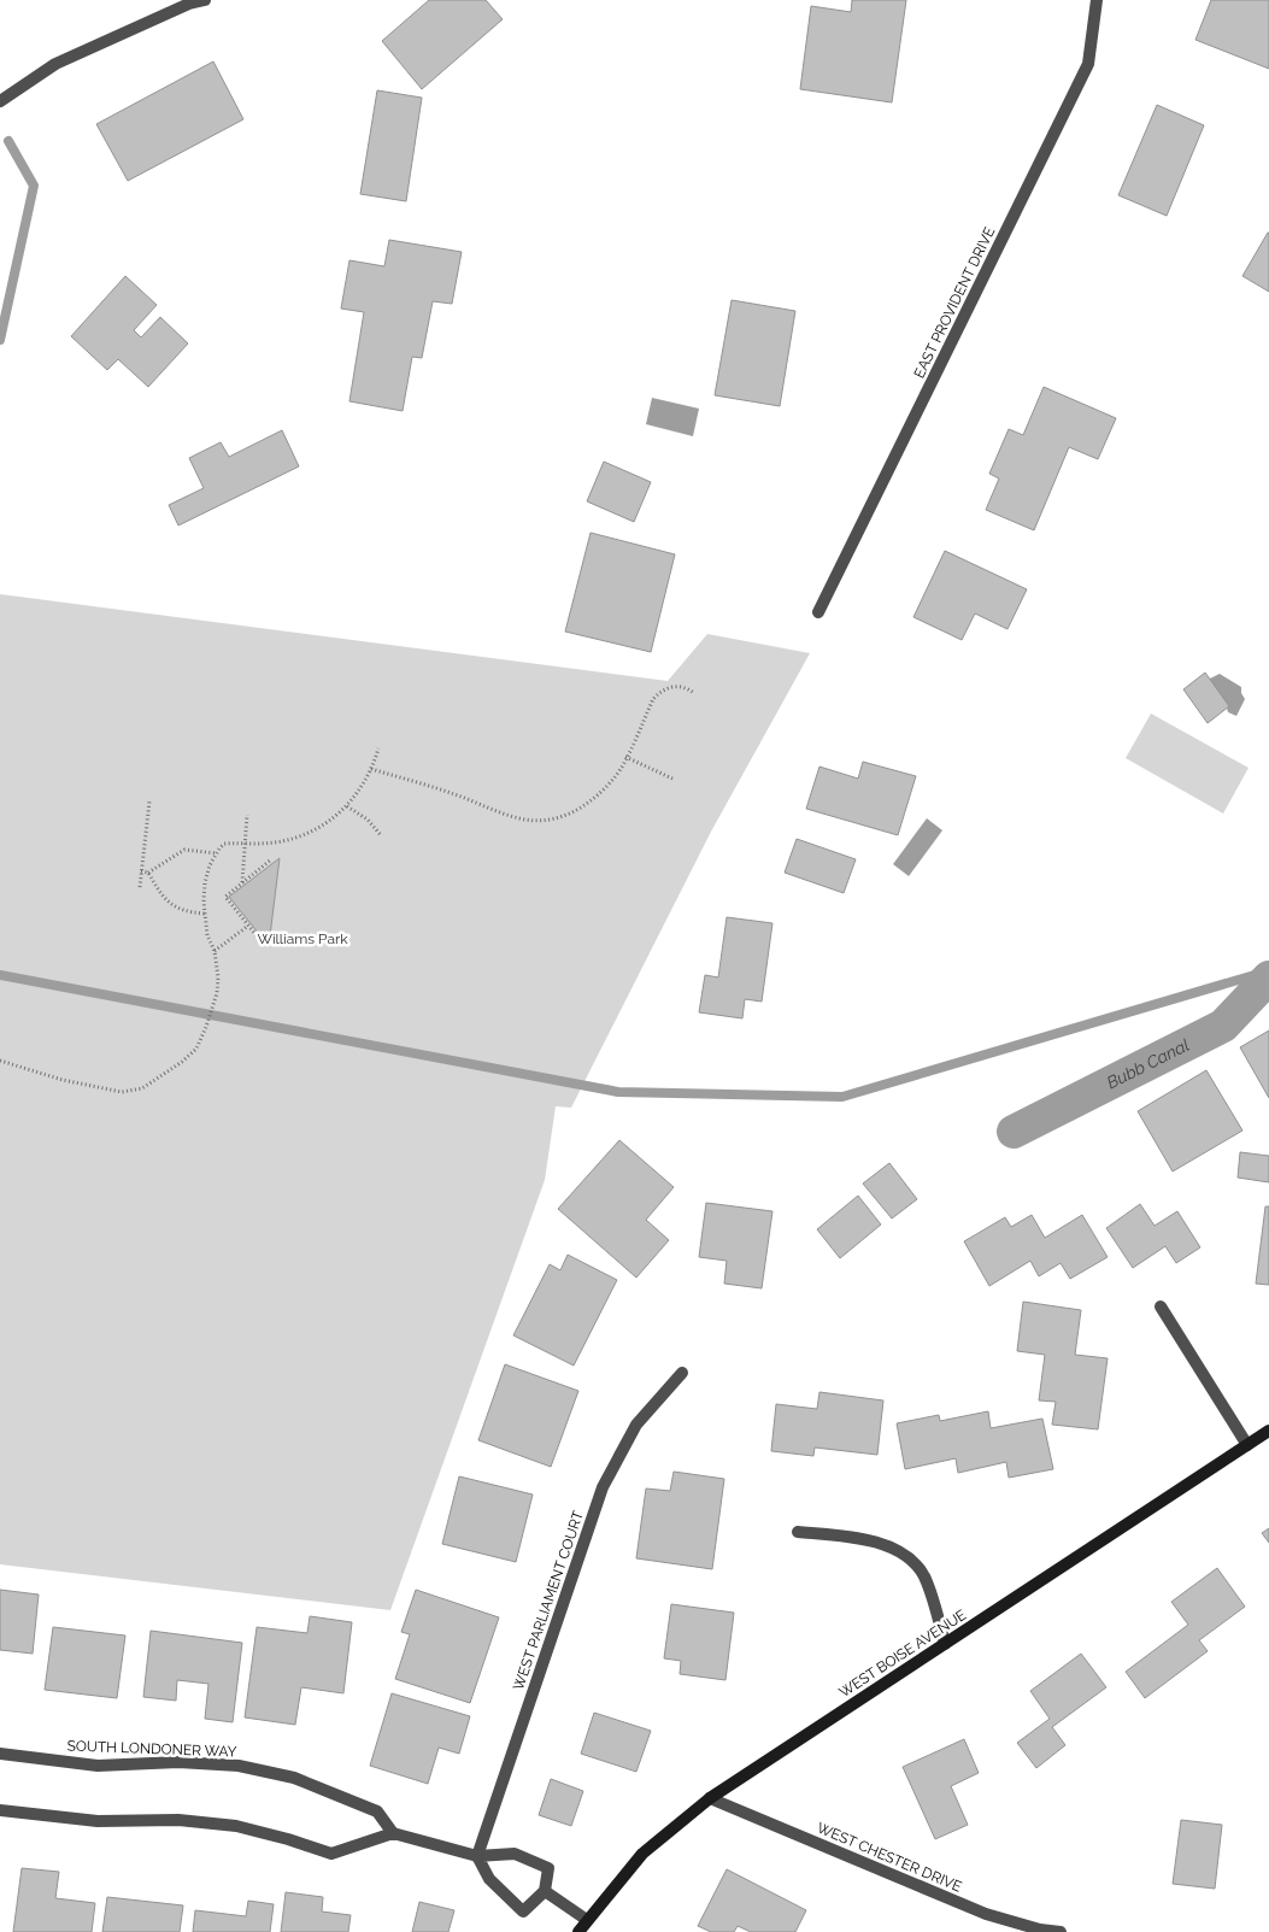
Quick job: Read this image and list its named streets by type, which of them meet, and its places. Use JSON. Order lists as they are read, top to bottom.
{
  "streets": {
    "street": [
      "EAST PROVIDENT DRIVE",
      "WEST PARLIAMENT COURT",
      "WEST BOISE AVENUE",
      "SOUTH LONDONER WAY",
      "WEST CHESTER DRIVE"
    ]
  },
  "crossings": [
    ["WEST BOISE AVENUE", "WEST CHESTER DRIVE"]
  ],
  "water": ["Bubb Canal"],
  "parks": ["Williams Park"]
}
